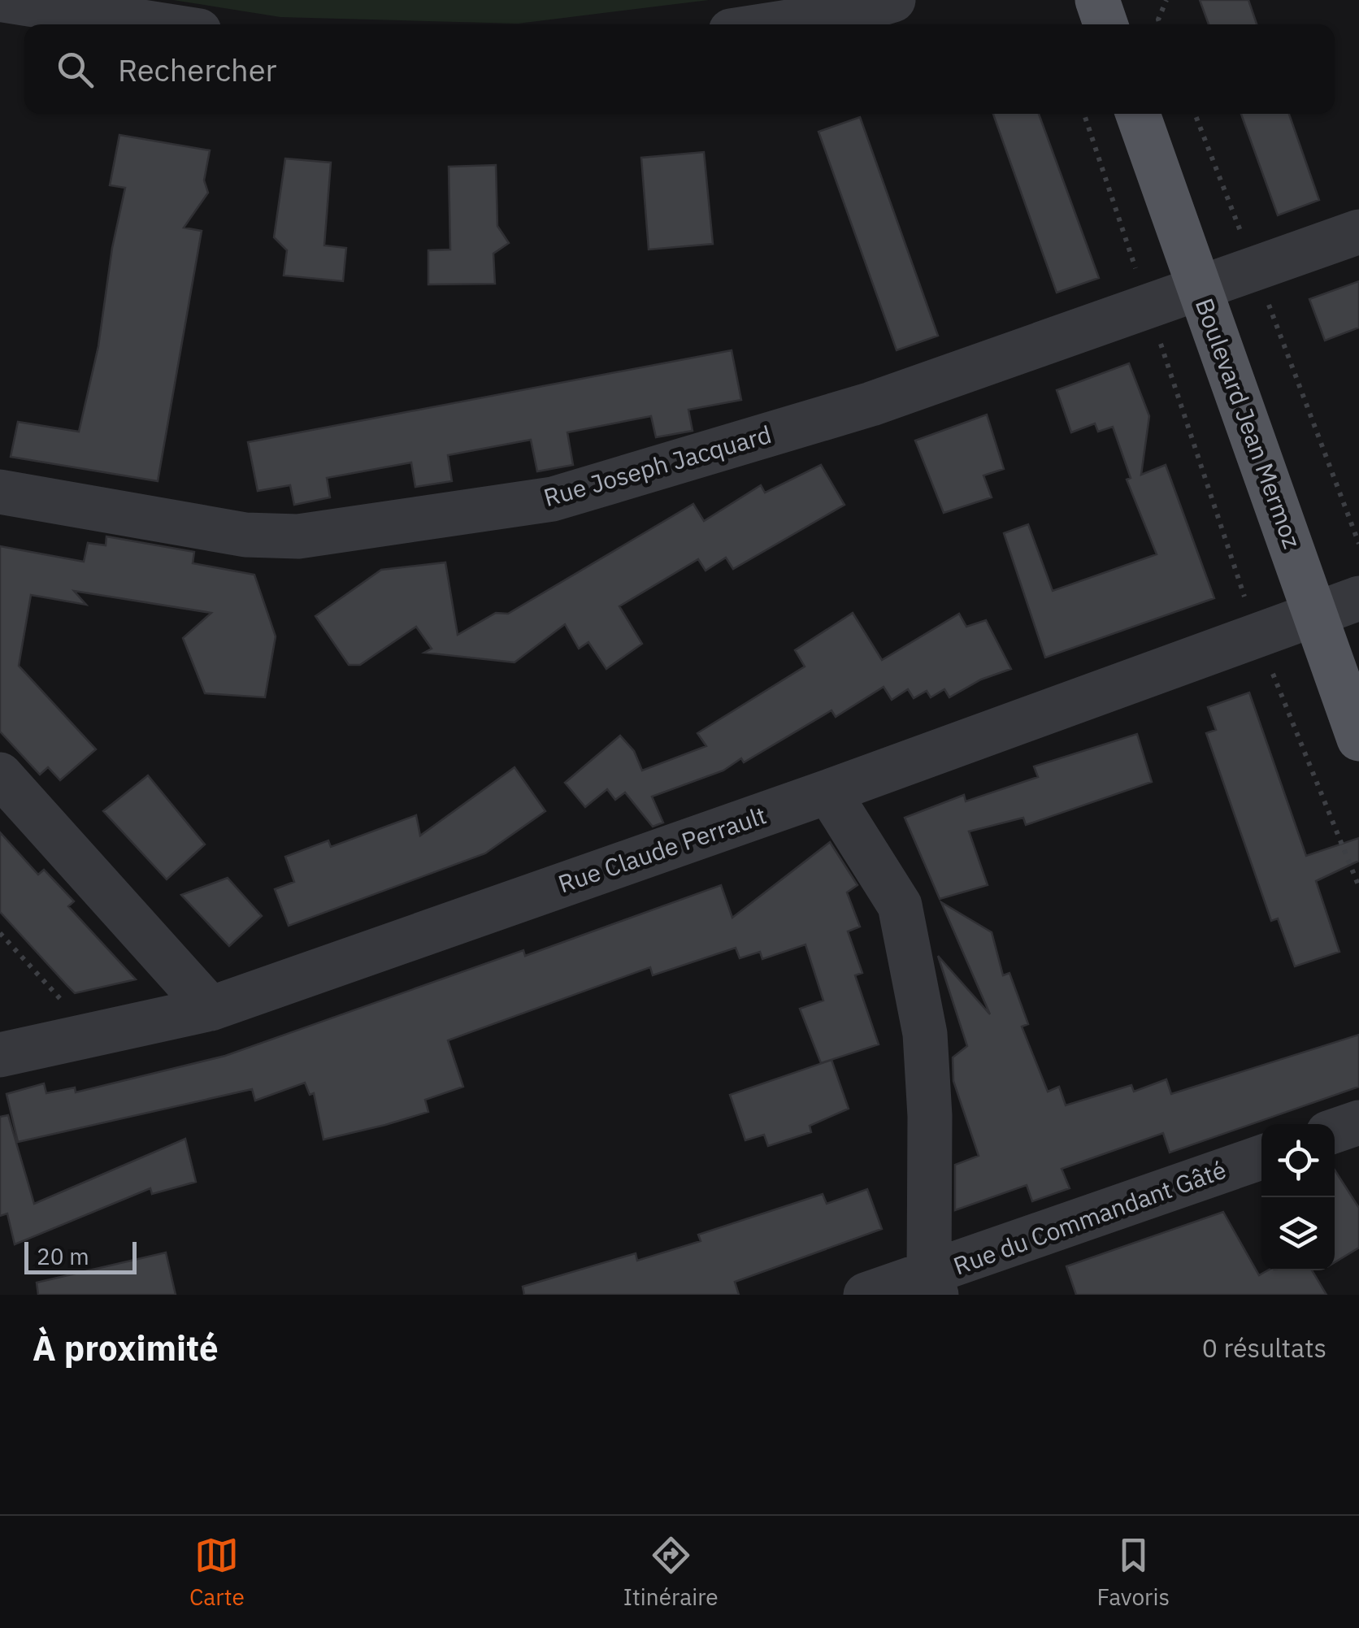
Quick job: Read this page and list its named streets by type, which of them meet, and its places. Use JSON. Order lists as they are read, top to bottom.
{
  "streets": {
    "main road": ["Boulevard Jean Mermoz"],
    "street": ["Rue Joseph Jacquard", "Rue Claude Perrault", "Rue du Commandant Gâté"]
  },
  "crossings": [
    ["Boulevard Jean Mermoz", "Rue Joseph Jacquard"],
    ["Boulevard Jean Mermoz", "Rue Claude Perrault"]
  ],
  "scale_bar": "20 m",
  "page": {
    "search": "Rechercher",
    "scale": "20 m",
    "heading": ["À proximité", "0 résultats"],
    "nav": ["Carte", "Itinéraire", "Favoris"]
  }
}
